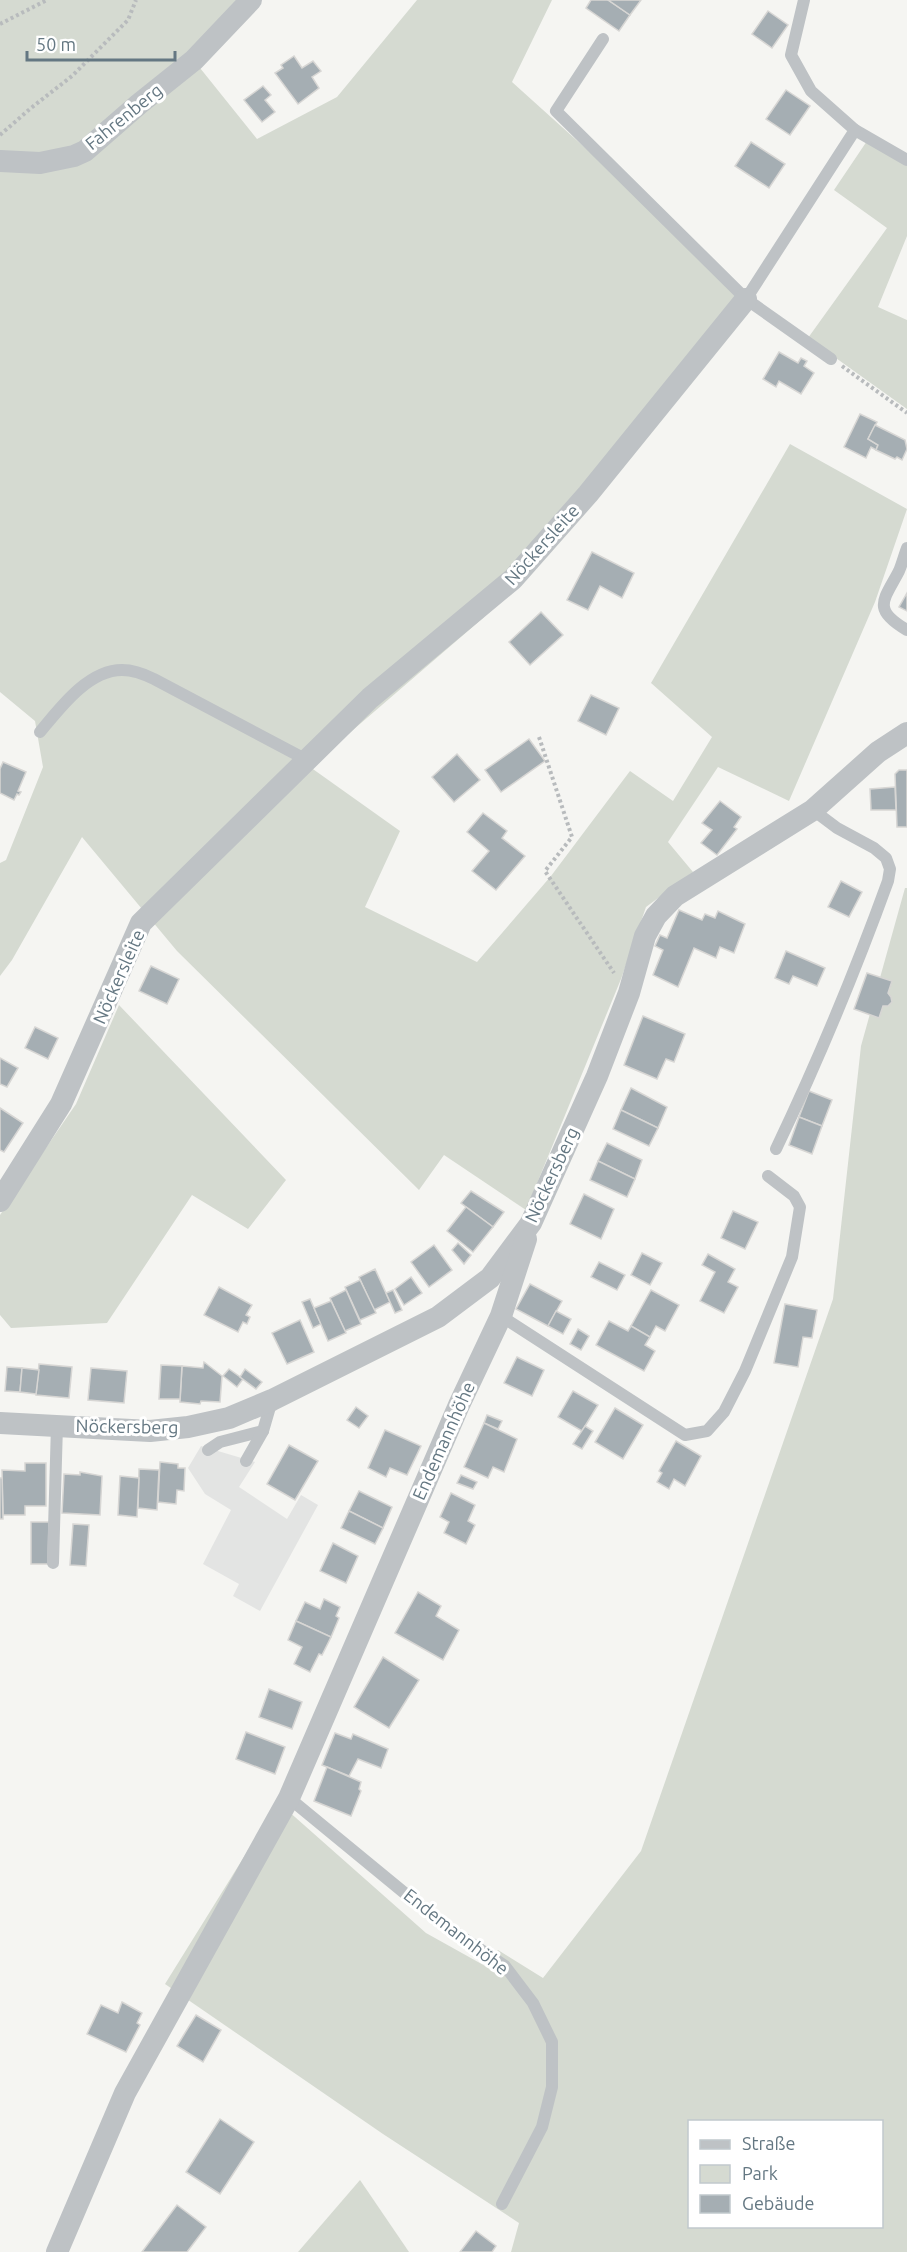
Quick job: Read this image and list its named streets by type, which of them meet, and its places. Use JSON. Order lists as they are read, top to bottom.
{
  "streets": {
    "street": [
      "Fahrenberg",
      "Nöckersleite",
      "Nöckersberg",
      "Endemannhöhe"
    ]
  },
  "crossings": [
    ["Nöckersberg", "Endemannhöhe"]
  ],
  "legend": ["Straße", "Park", "Gebäude"],
  "scale_bar": "50 m"
}
